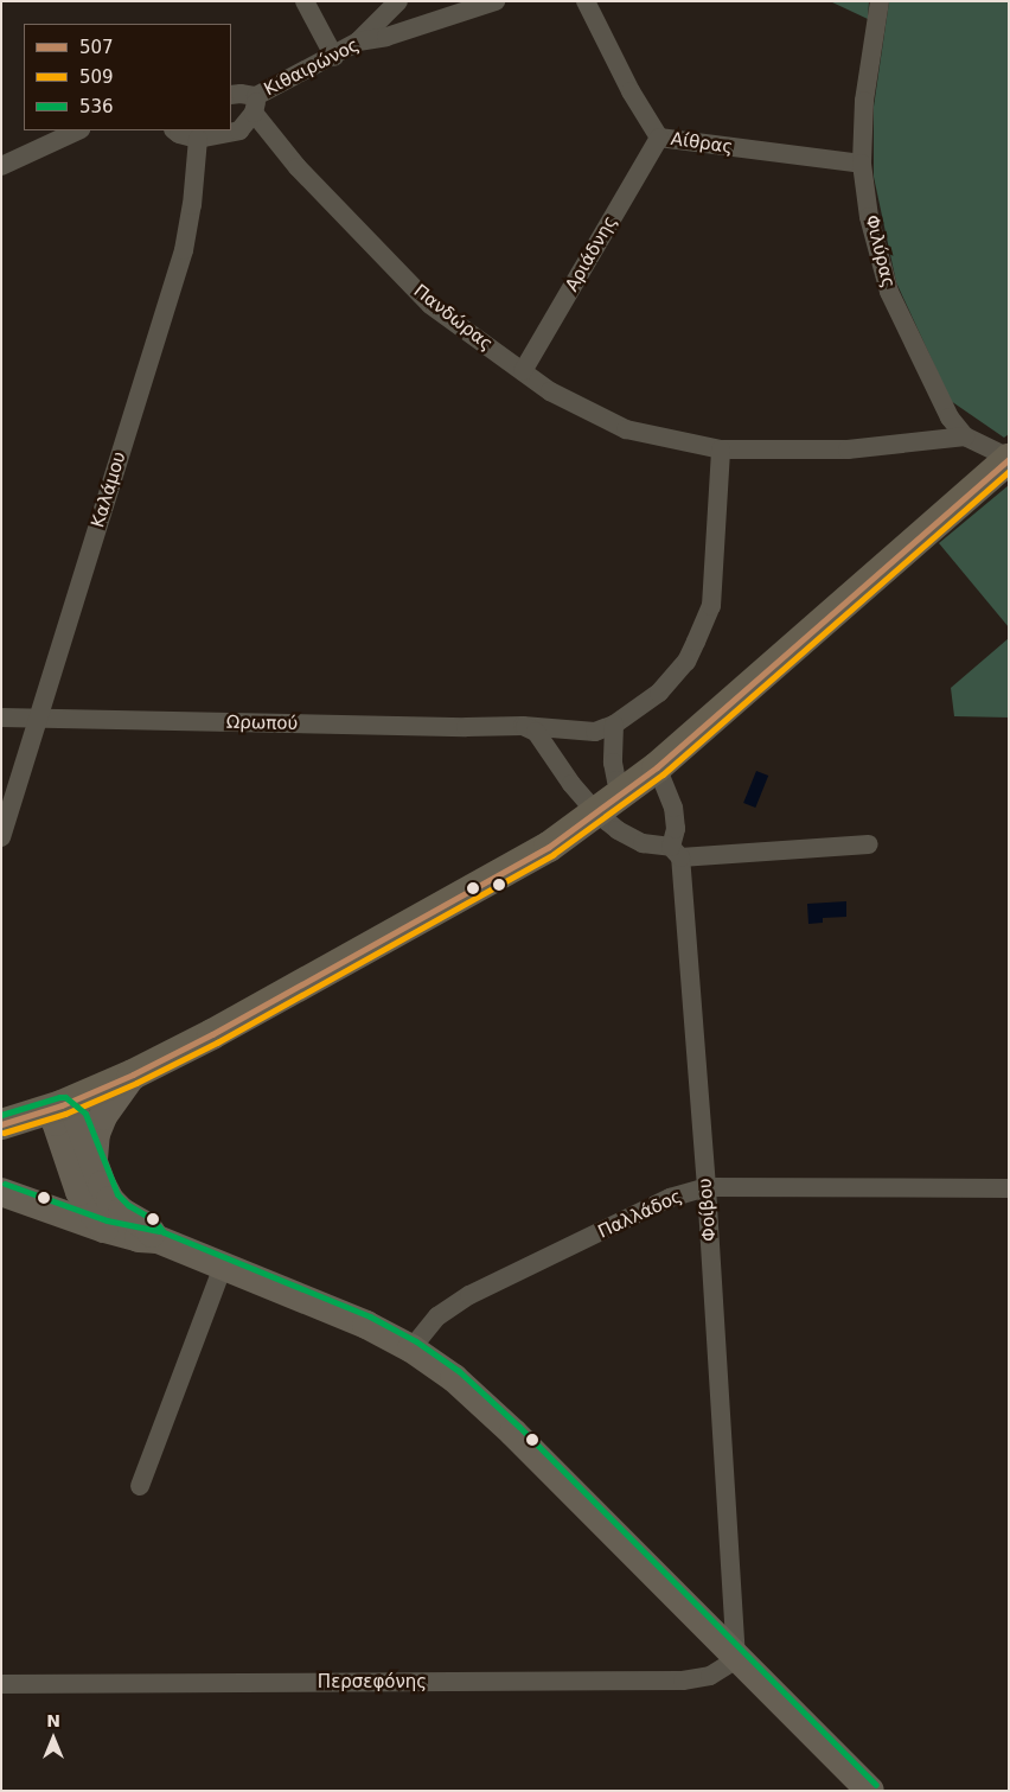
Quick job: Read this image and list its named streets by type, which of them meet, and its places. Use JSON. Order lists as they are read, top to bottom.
{
  "streets": {
    "street": [
      "Κιθαιρώνος",
      "Αίθρας",
      "Φιλύρας",
      "Αριάδνης",
      "Πανδώρας",
      "Καλάμου",
      "Ωρωπού",
      "Φοίβου",
      "Παλλάδος",
      "Περσεφόνης"
    ]
  },
  "crossings": [
    ["Κιθαιρώνος", "Πανδώρας"],
    ["Αίθρας", "Φιλύρας"],
    ["Αίθρας", "Αριάδνης"],
    ["Φιλύρας", "Πανδώρας"],
    ["Αριάδνης", "Πανδώρας"],
    ["Καλάμου", "Ωρωπού"],
    ["Φοίβου", "Παλλάδος"],
    ["Φοίβου", "Περσεφόνης"]
  ],
  "lines": ["transit line 507", "transit line 509", "transit line 536"],
  "legend": ["507", "509", "536"],
  "north": "top"
}
